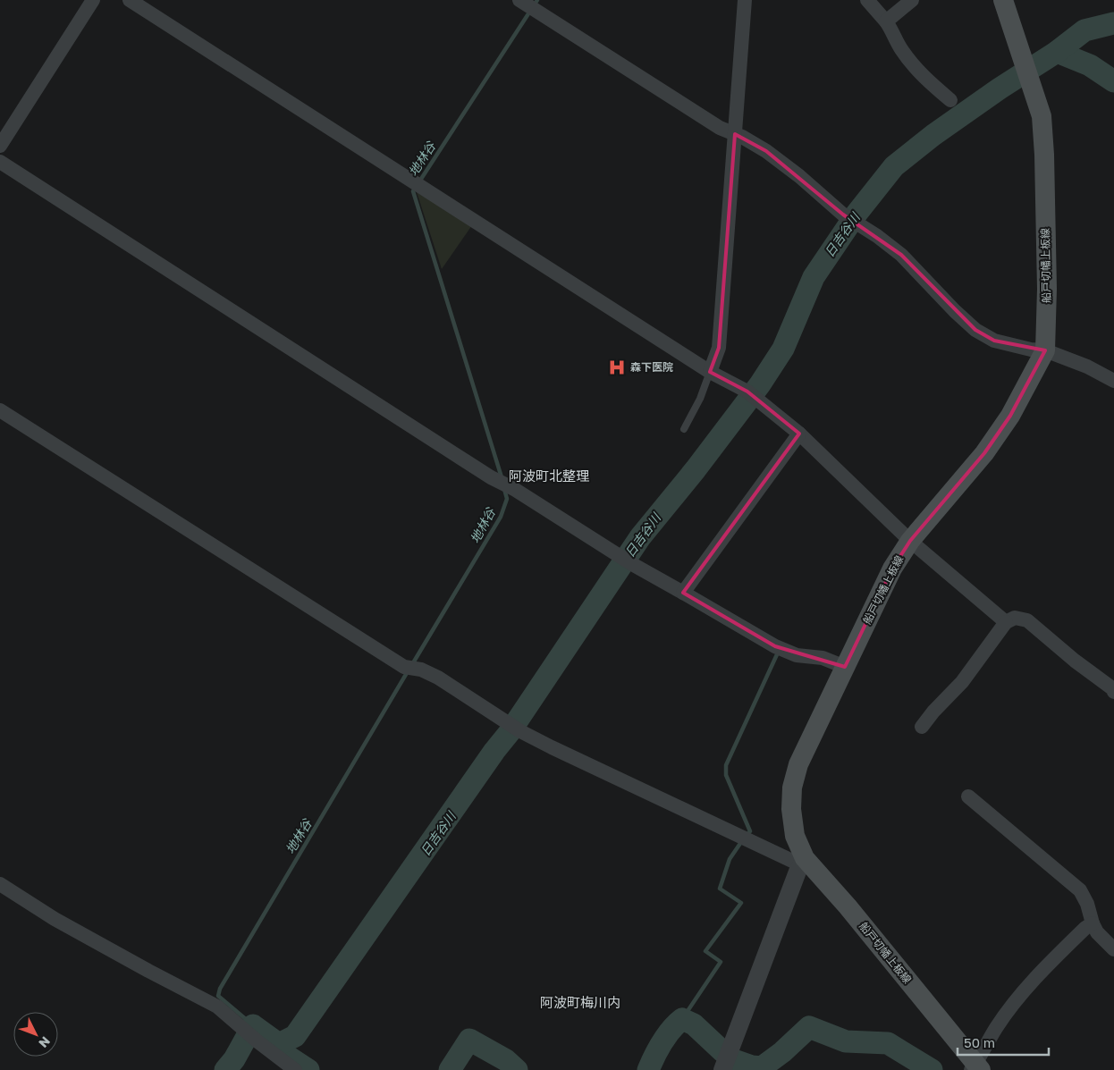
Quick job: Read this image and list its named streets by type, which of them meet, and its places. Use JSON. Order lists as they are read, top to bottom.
{
  "streets": {
    "main road": ["船戸切幡上板線"]
  },
  "districts": ["阿波町北整理", "阿波町梅川内"],
  "water": ["地林谷", "日吉谷川"],
  "places": {
    "hospital": ["森下医院"]
  },
  "scale_bar": "50 m",
  "north": "bottom right"
}
